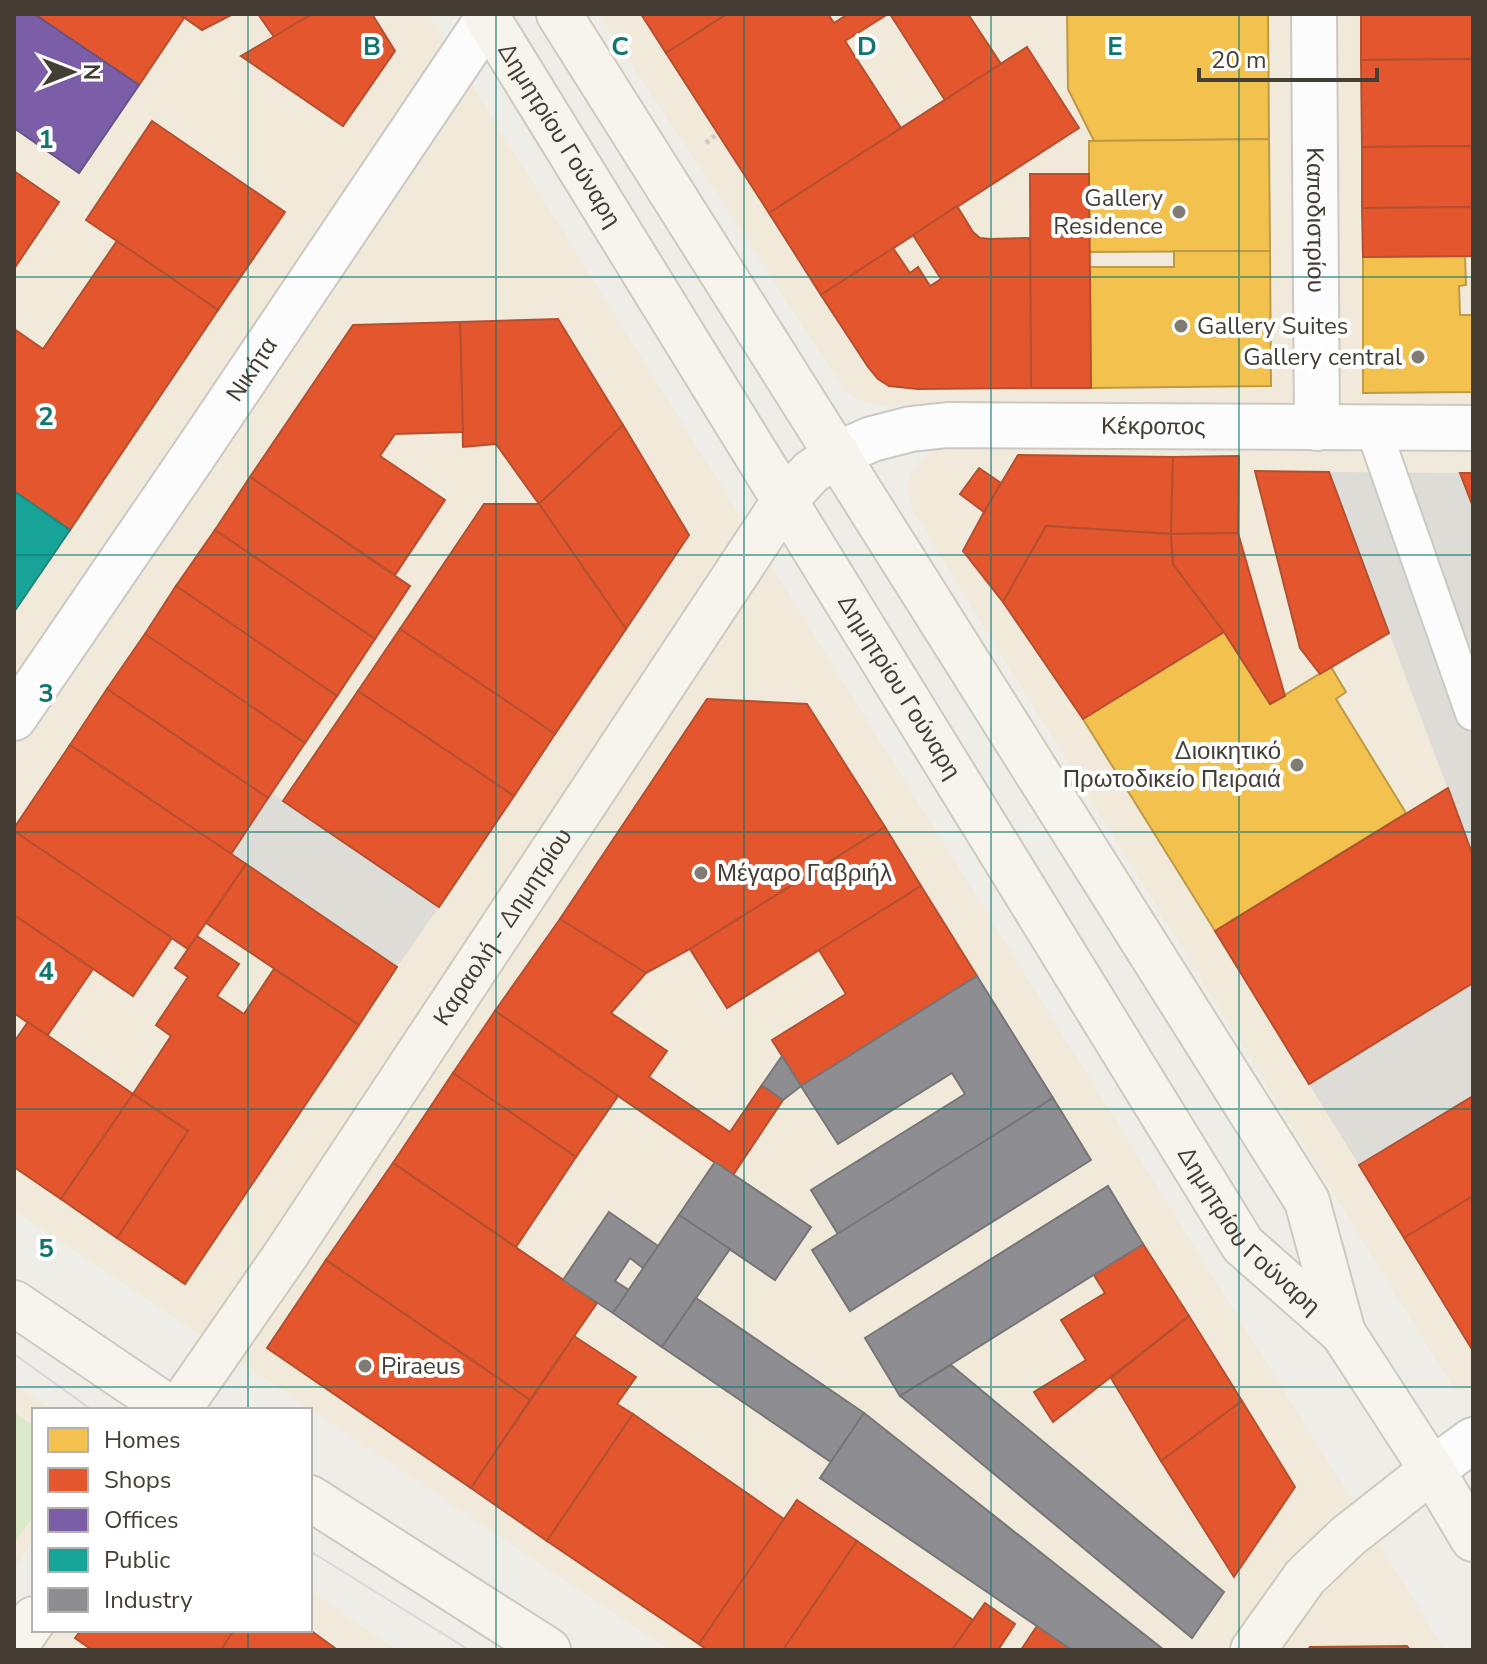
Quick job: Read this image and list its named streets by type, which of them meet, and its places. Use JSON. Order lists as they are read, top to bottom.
{
  "streets": {
    "main road": ["Δημητρίου Γούναρη", "Καραολή - Δημητρίου"],
    "street": ["Καποδιστρίου", "Νικήτα", "Κέκροπος"]
  },
  "crossings": [
    ["Δημητρίου Γούναρη", "Νικήτα"],
    ["Δημητρίου Γούναρη", "Κέκροπος"],
    ["Δημητρίου Γούναρη", "Καραολή - Δημητρίου"],
    ["Καποδιστρίου", "Κέκροπος"],
    ["Κέκροπος", "Καραολή - Δημητρίου"]
  ],
  "places": [
    "Gallery Residence",
    "Gallery Suites",
    "Gallery central",
    "Διοικητικό Πρωτοδικείο Πειραιά",
    "Μέγαρο Γαβριήλ",
    "Piraeus"
  ],
  "legend": [
    "Homes",
    "Shops",
    "Offices",
    "Public",
    "Industry"
  ],
  "scale_bar": "20 m",
  "north": "right",
  "grid": {
    "columns": [
      "B",
      "C",
      "D",
      "E"
    ],
    "rows": [
      "1",
      "2",
      "3",
      "4",
      "5"
    ]
  }
}
